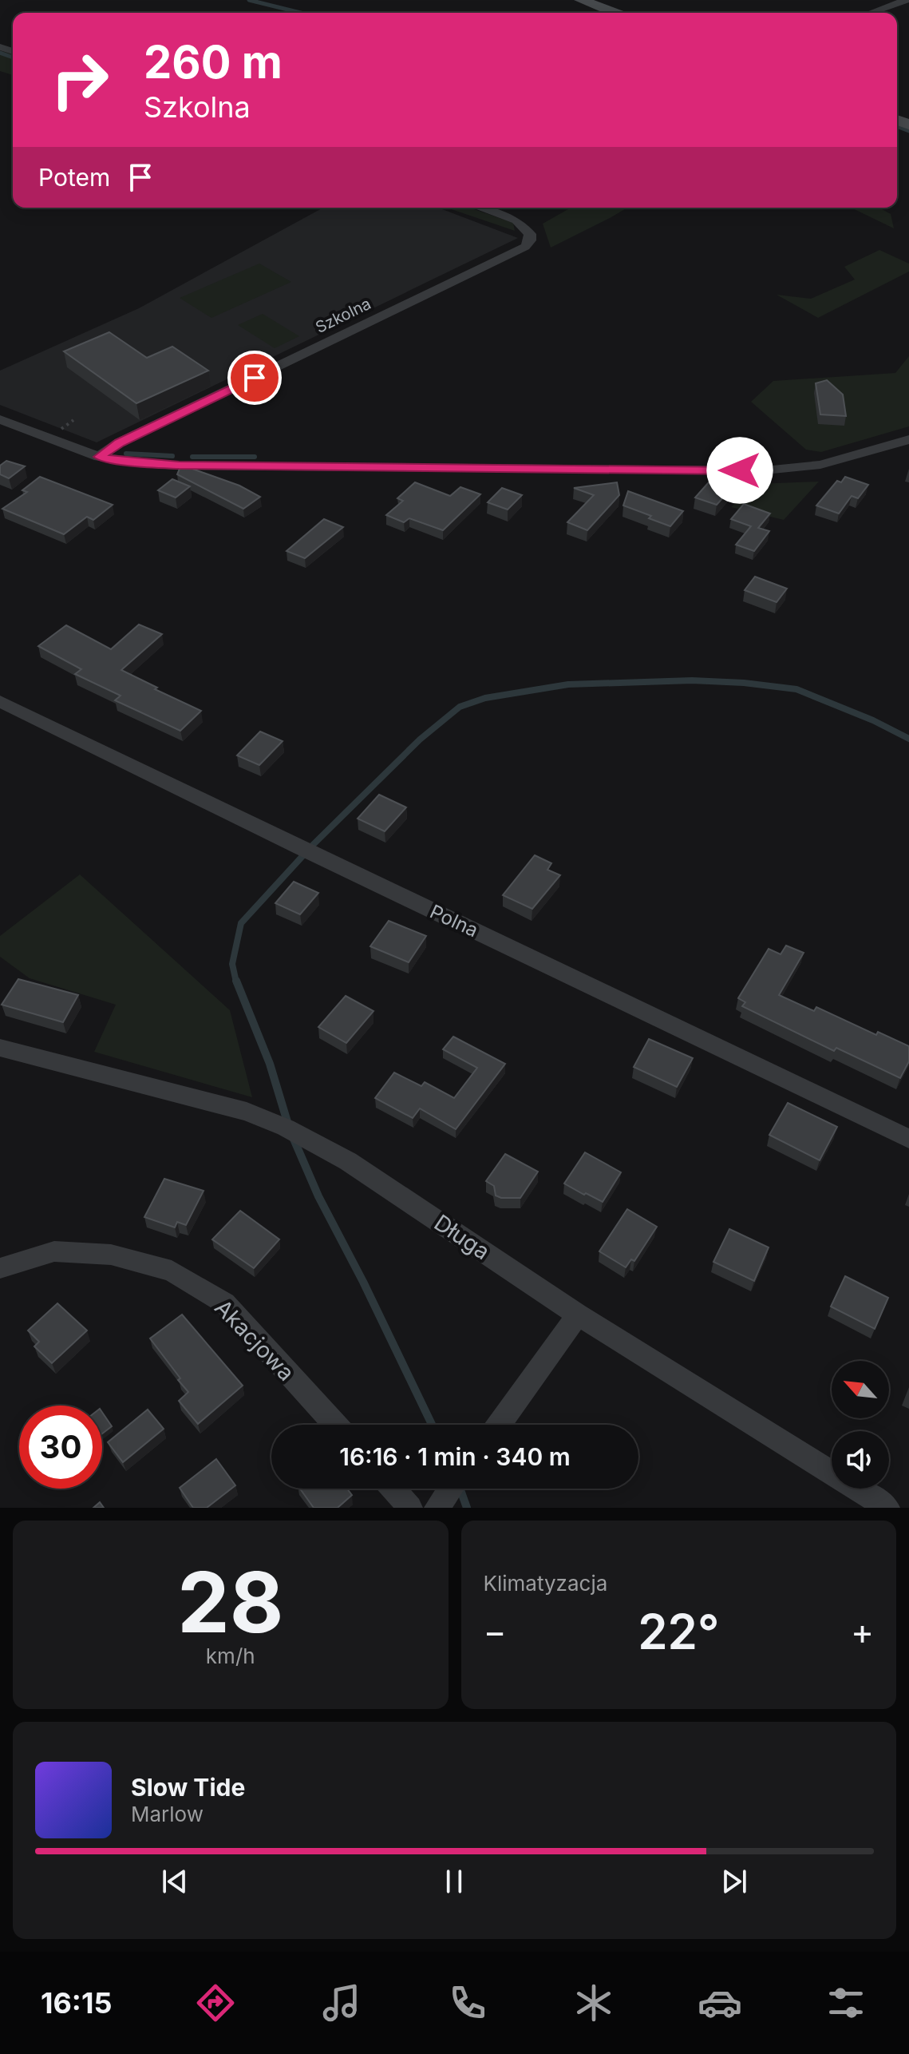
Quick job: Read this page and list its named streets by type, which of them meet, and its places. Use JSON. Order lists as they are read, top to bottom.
{
  "streets": {
    "street": [
      "Szkolna",
      "Polna",
      "Długa",
      "Akacjowa"
    ]
  },
  "north": "top left",
  "page": {
    "turn": ["260 m", "Szkolna"],
    "then": "Potem",
    "limit": "30",
    "trip": "16:16 · 1 min · 340 m",
    "tile": [
      ["28", "km/h"],
      "Klimatyzacja"
    ],
    "heat": ["−", "22°", "+"],
    "song": ["Slow Tide", "Marlow"],
    "tabs": "16:15"
  }
}
